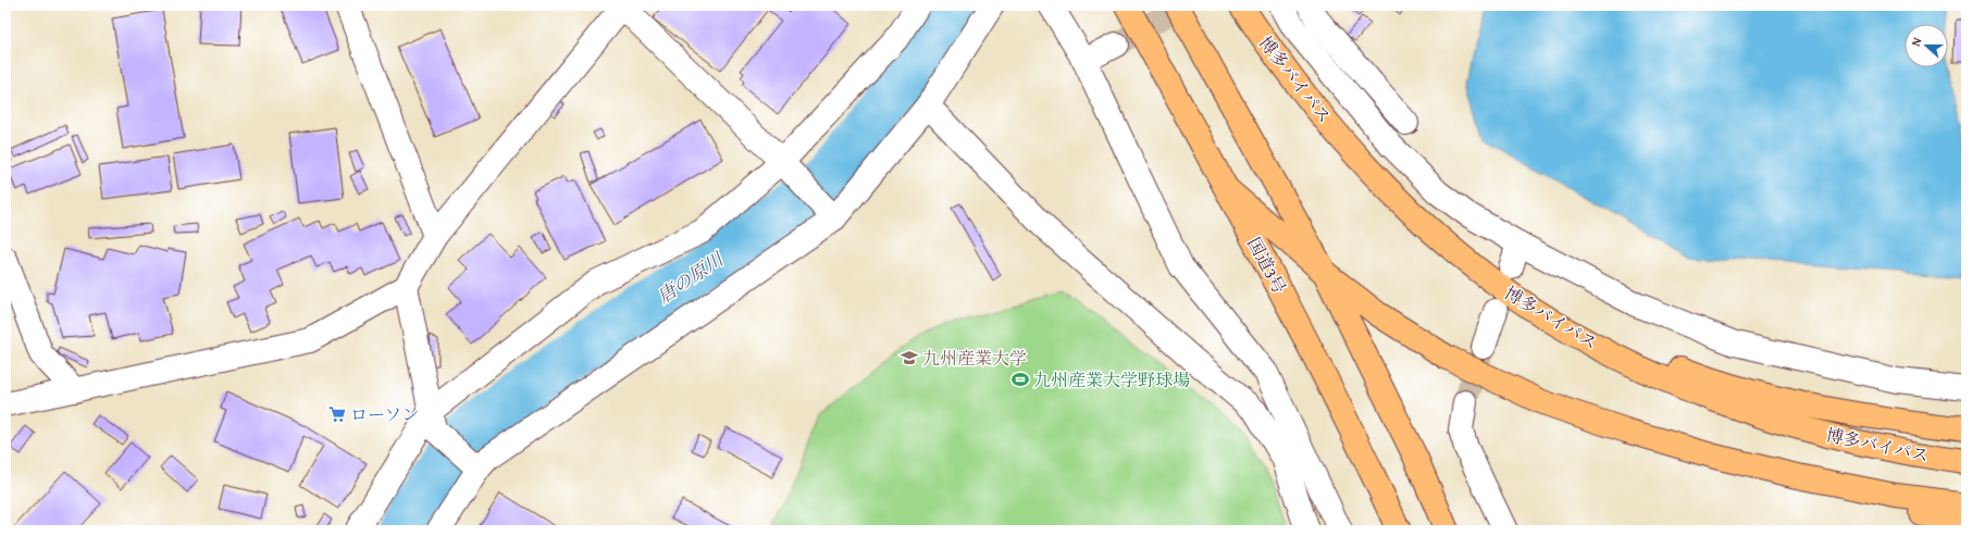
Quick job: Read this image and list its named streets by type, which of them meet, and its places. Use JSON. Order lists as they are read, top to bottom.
{
  "streets": {
    "highway": ["博多バイパス", "国道3号"]
  },
  "water": ["唐の原川"],
  "places": {
    "school or university": ["九州産業大学"],
    "sports": ["九州産業大学野球場"],
    "supermarket": ["ローソン"]
  },
  "north": "left"
}
